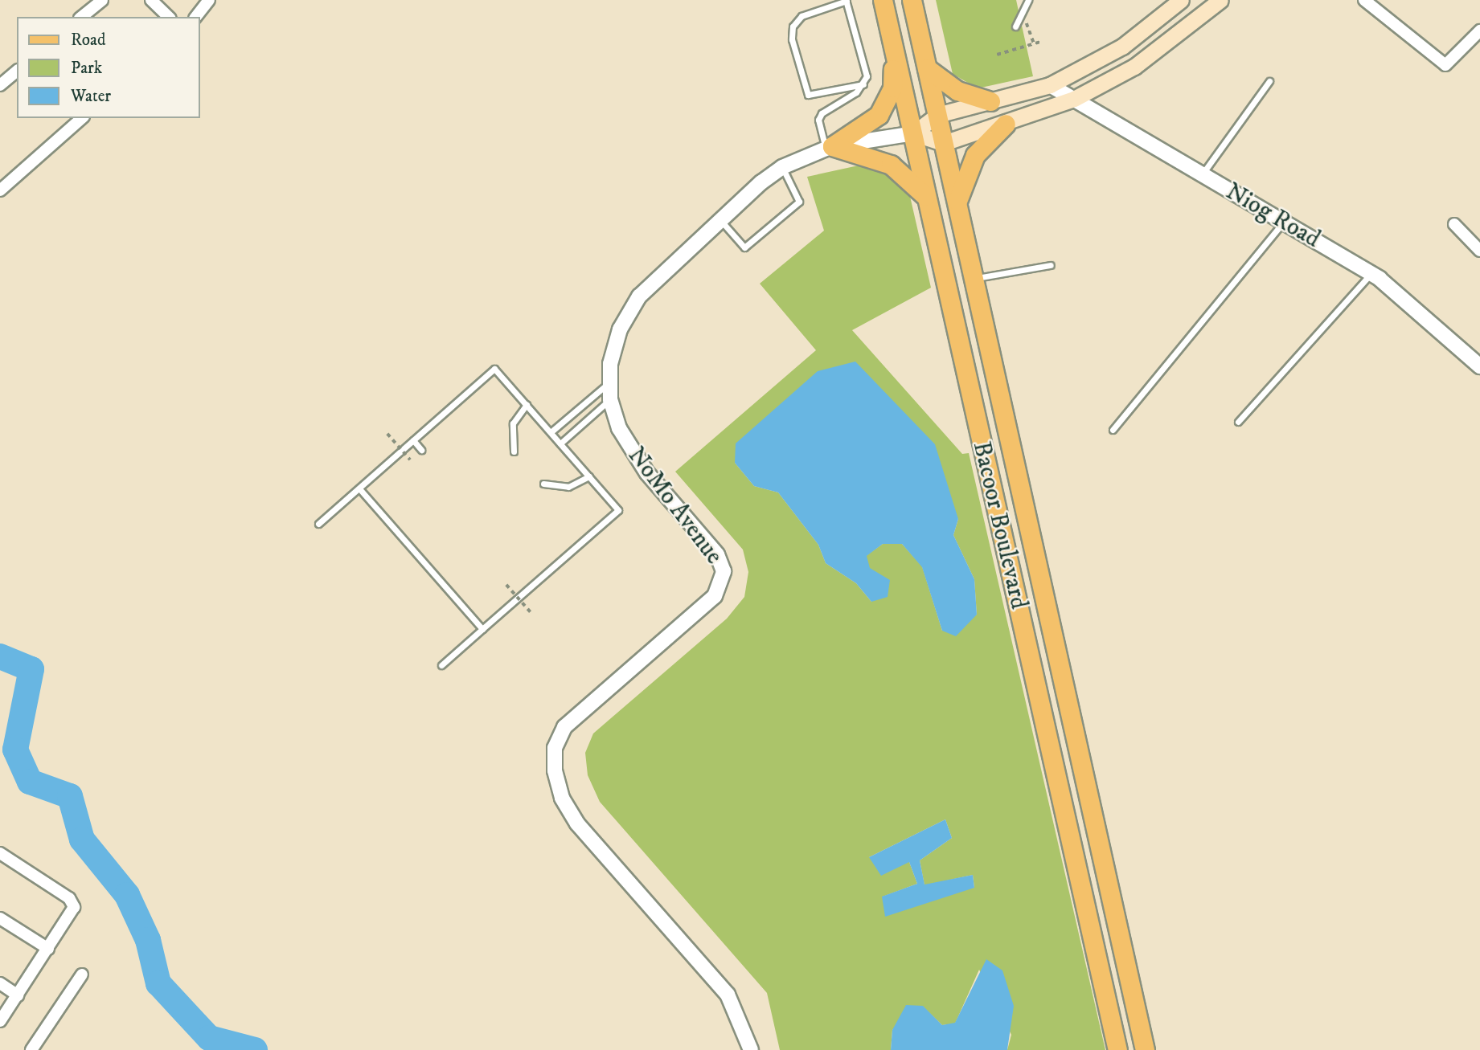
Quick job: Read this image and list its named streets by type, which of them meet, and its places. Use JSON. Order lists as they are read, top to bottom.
{
  "streets": {
    "main road": ["NoMo Avenue", "Bacoor Boulevard"],
    "street": ["Niog Road"]
  },
  "crossings": [
    ["Niog Road", "NoMo Avenue"],
    ["NoMo Avenue", "Bacoor Boulevard"]
  ],
  "legend": ["Road", "Park", "Water"]
}
